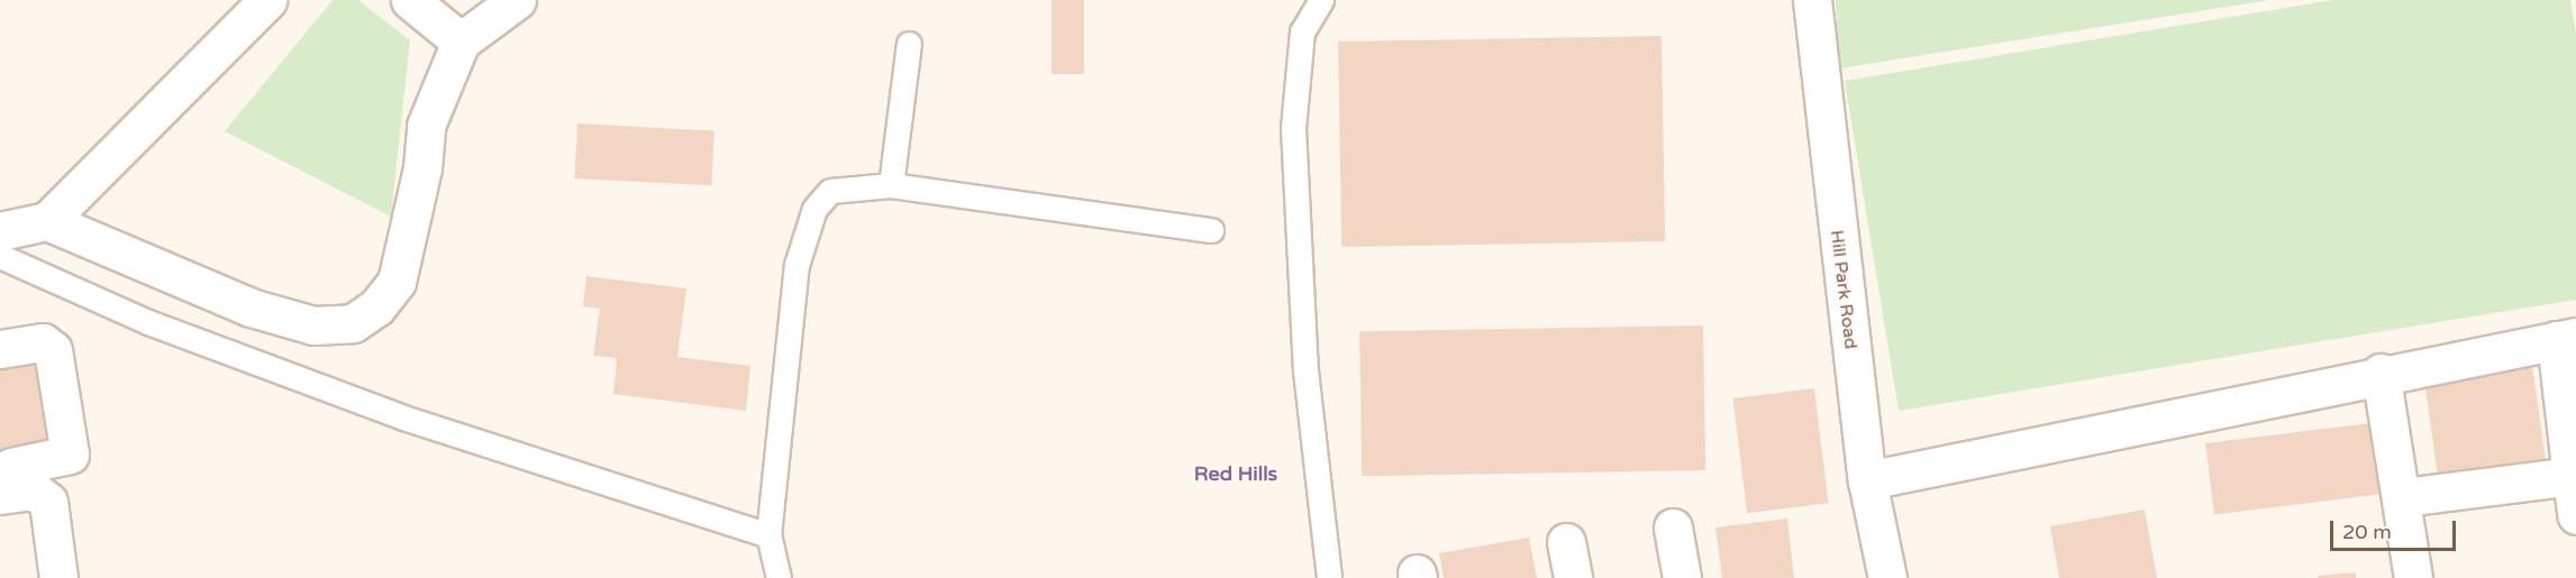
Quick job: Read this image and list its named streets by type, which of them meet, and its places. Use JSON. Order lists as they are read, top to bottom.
{
  "streets": {
    "street": ["Hill Park Road"]
  },
  "districts": ["Red Hills"],
  "scale_bar": "20 m"
}
